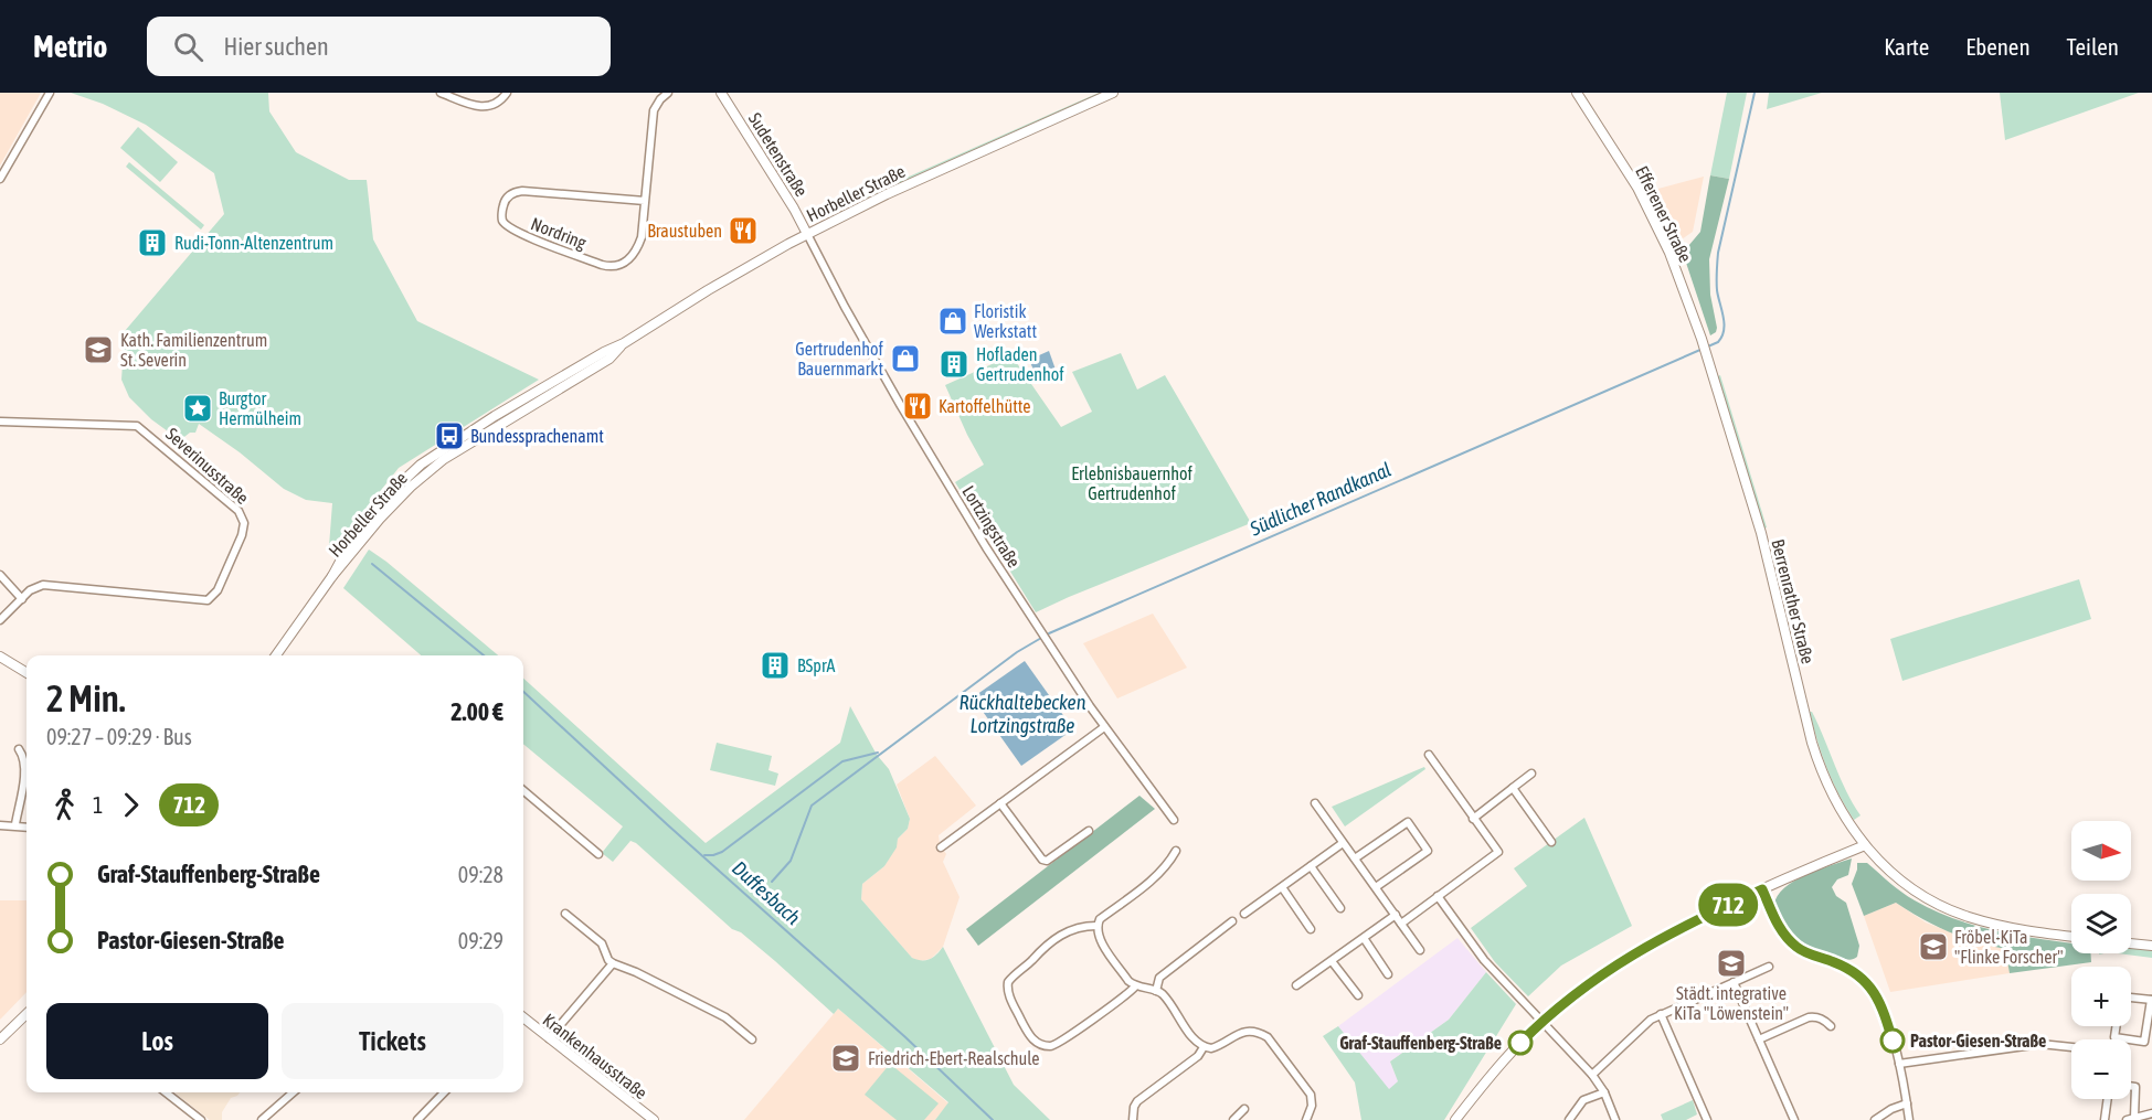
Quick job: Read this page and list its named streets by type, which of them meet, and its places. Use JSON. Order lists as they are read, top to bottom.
{
  "streets": {
    "street": [
      "Sudetenstraße",
      "Horbeller Straße",
      "Efferener Straße",
      "Nordring",
      "Severinusstraße",
      "Lortzingstraße",
      "Berrenrather Straße",
      "Krankenhausstraße"
    ]
  },
  "crossings": [
    ["Sudetenstraße", "Horbeller Straße"],
    ["Sudetenstraße", "Lortzingstraße"],
    ["Horbeller Straße", "Lortzingstraße"],
    ["Efferener Straße", "Berrenrather Straße"]
  ],
  "water": ["Südlicher Randkanal", "Rückhaltebecken Lortzingstraße", "Duffesbach"],
  "parks": ["Erlebnisbauernhof Gertrudenhof"],
  "places": {
    "restaurant": ["Braustuben", "Kartoffelhütte"],
    "building": ["Rudi-Tonn-Altenzentrum", "Hofladen Gertrudenhof", "BSprA"],
    "shop": ["Floristik Werkstatt", "Gertrudenhof Bauernmarkt"],
    "school or university": [
      "Kath. Familienzentrum St. Severin",
      "Fröbel-KiTa \"Flinke Forscher\"",
      "Städt. integrative KiTa \"Löwenstein\"",
      "Friedrich-Ebert-Realschule"
    ],
    "place": ["Burgtor Hermülheim"],
    "bus stop": ["Bundessprachenamt"],
    "other": ["Pastor-Giesen-Straße", "Graf-Stauffenberg-Straße"]
  },
  "lines": ["bus line 712"],
  "north": "right",
  "page": {
    "header": "Metrio",
    "search": "Hier suchen",
    "nav": ["Karte", "Ebenen", "Teilen"],
    "on_map": "712",
    "heading": ["2 Min.", "09:27 – 09:29 · Bus", "2.00 €"],
    "legs": ["1", "712"],
    "map_buttons": ["+", "−"],
    "list": [
      {
        "name": "Graf-Stauffenberg-Straße",
        "value": "09:28"
      },
      {
        "name": "Pastor-Giesen-Straße",
        "value": "09:29"
      }
    ],
    "buttons": ["Los", "Tickets"]
  }
}
